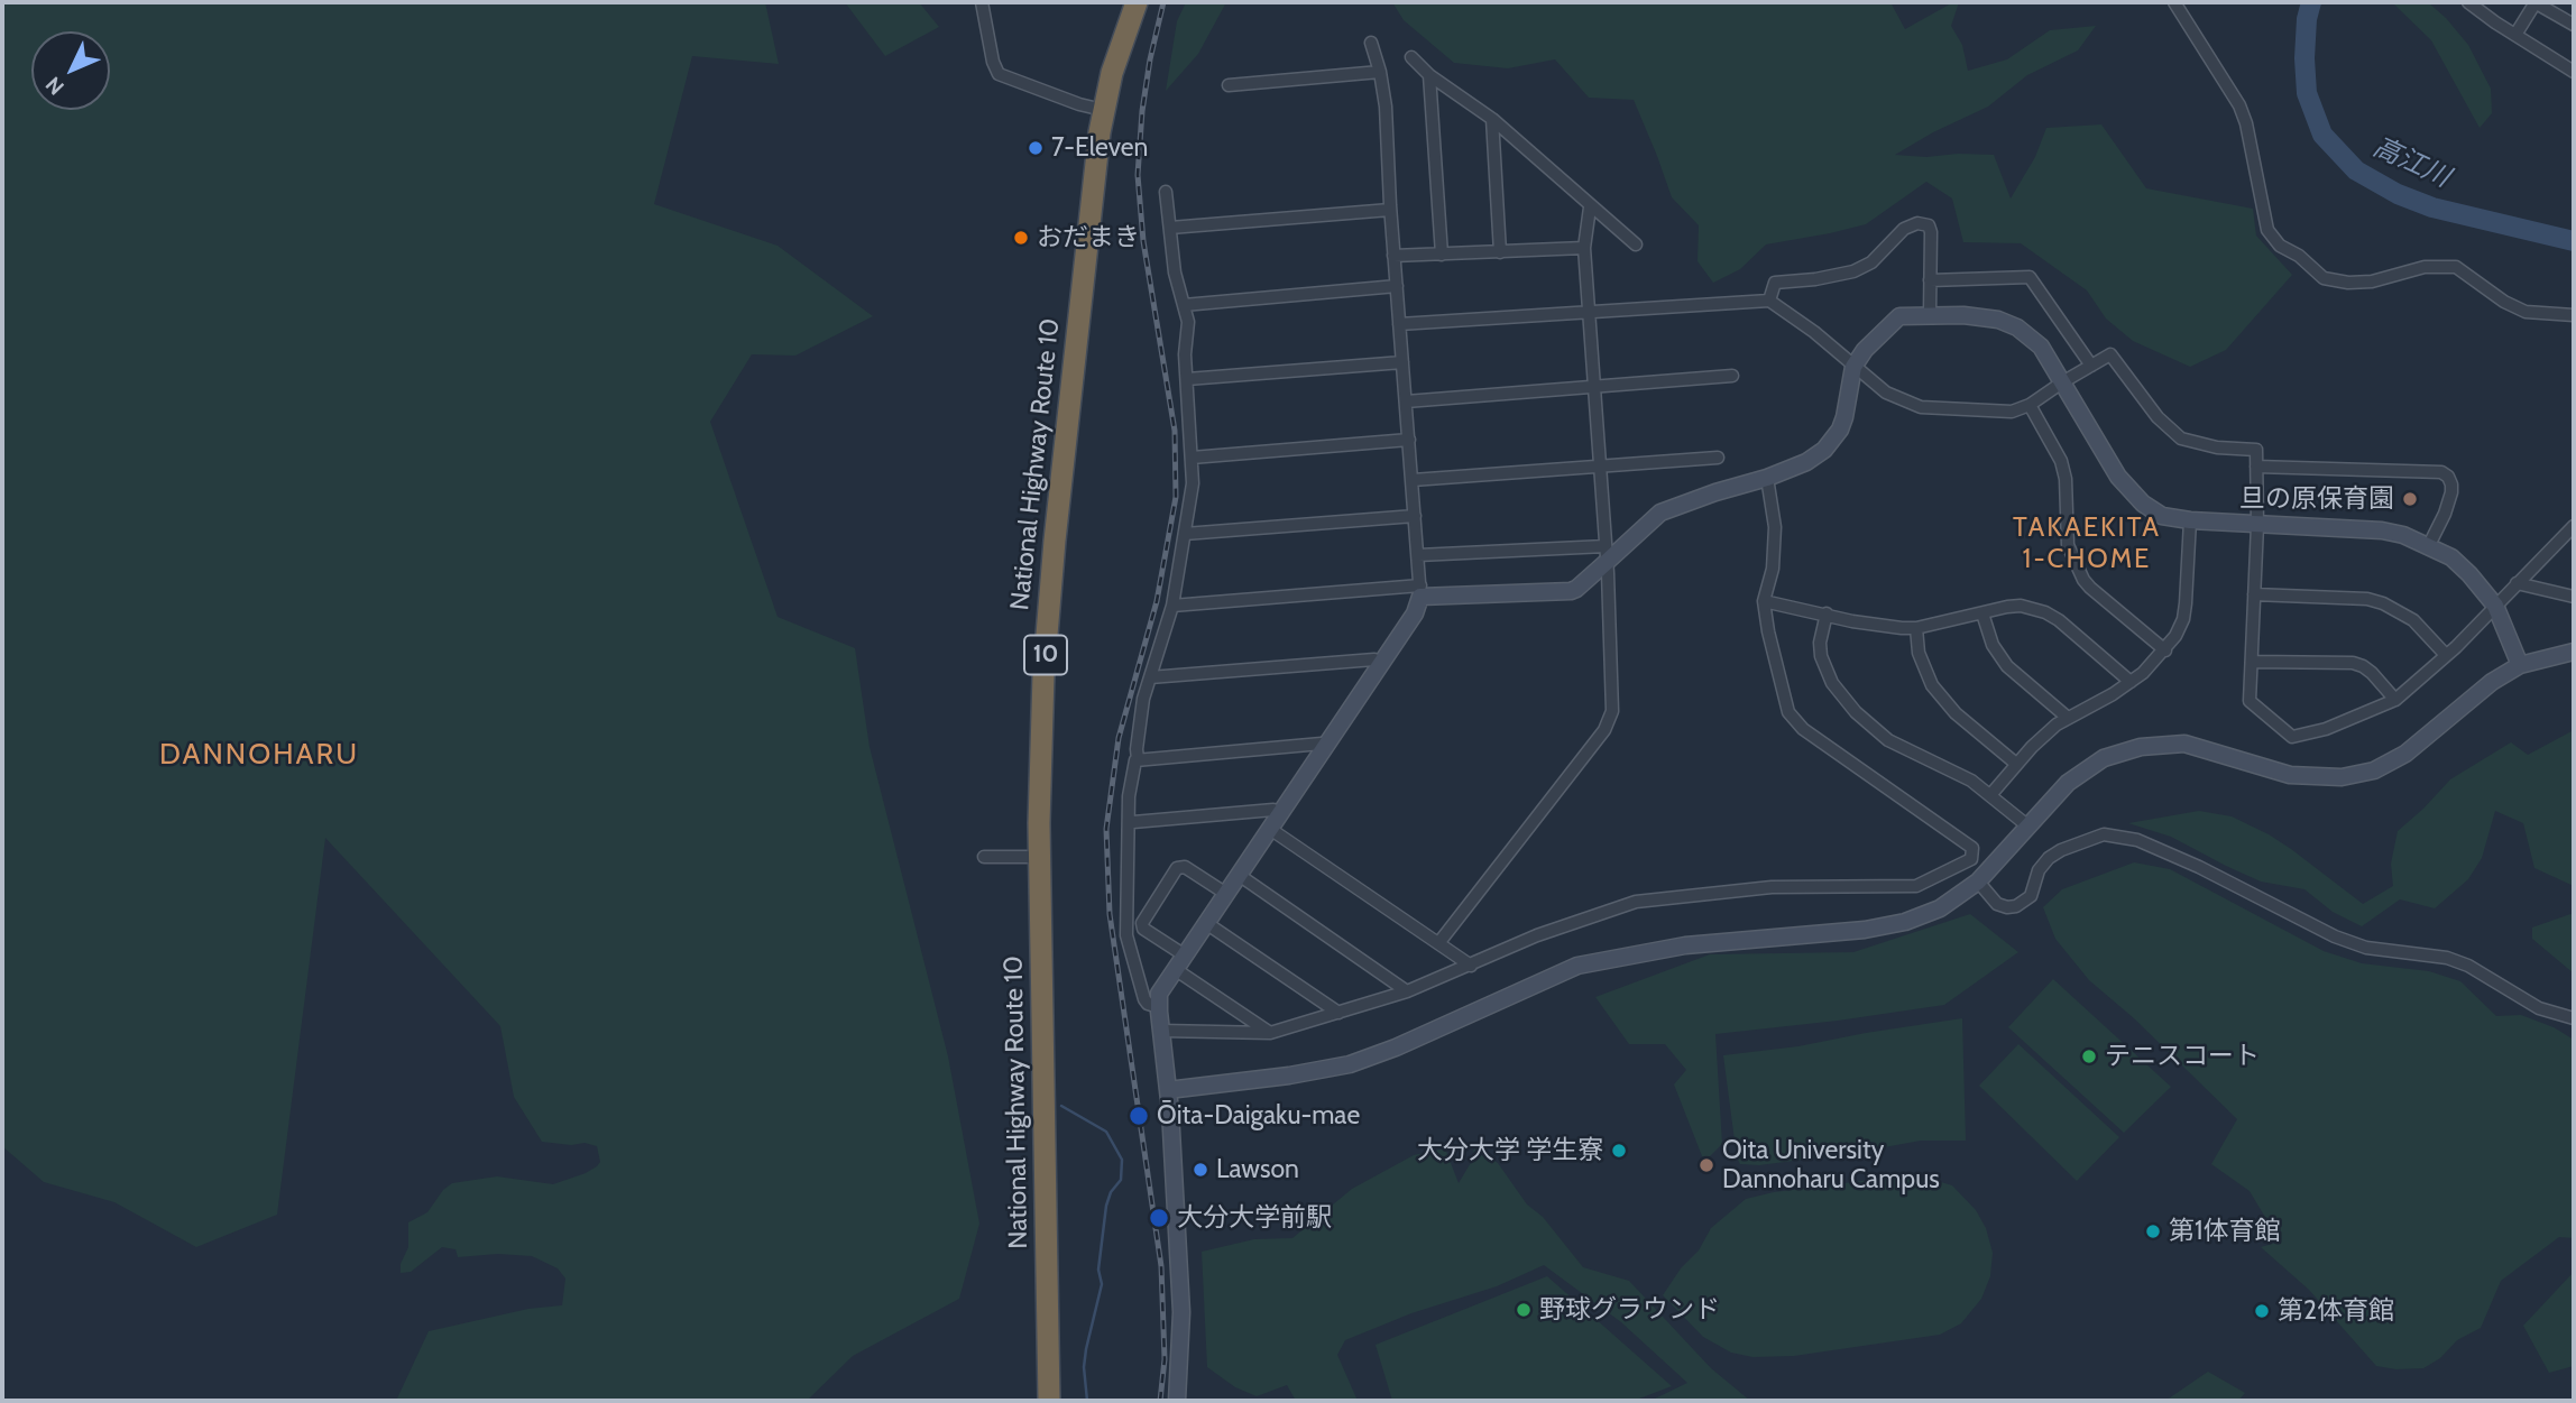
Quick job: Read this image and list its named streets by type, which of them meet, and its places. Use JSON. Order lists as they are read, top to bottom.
{
  "streets": {
    "highway": ["National Highway Route 10", "10"]
  },
  "districts": ["TAKAEKITA 1-CHOME", "DANNOHARU"],
  "water": ["高江川"],
  "places": [
    "7-Eleven",
    "おだまき",
    "旦の原保育園",
    "テニスコート",
    "Ōita-Daigaku-mae",
    "大分大学 学生寮",
    "Oita University Dannoharu Campus",
    "Lawson",
    "大分大学前駅",
    "第1体育館",
    "野球グラウンド",
    "第2体育館"
  ],
  "north": "bottom left"
}
